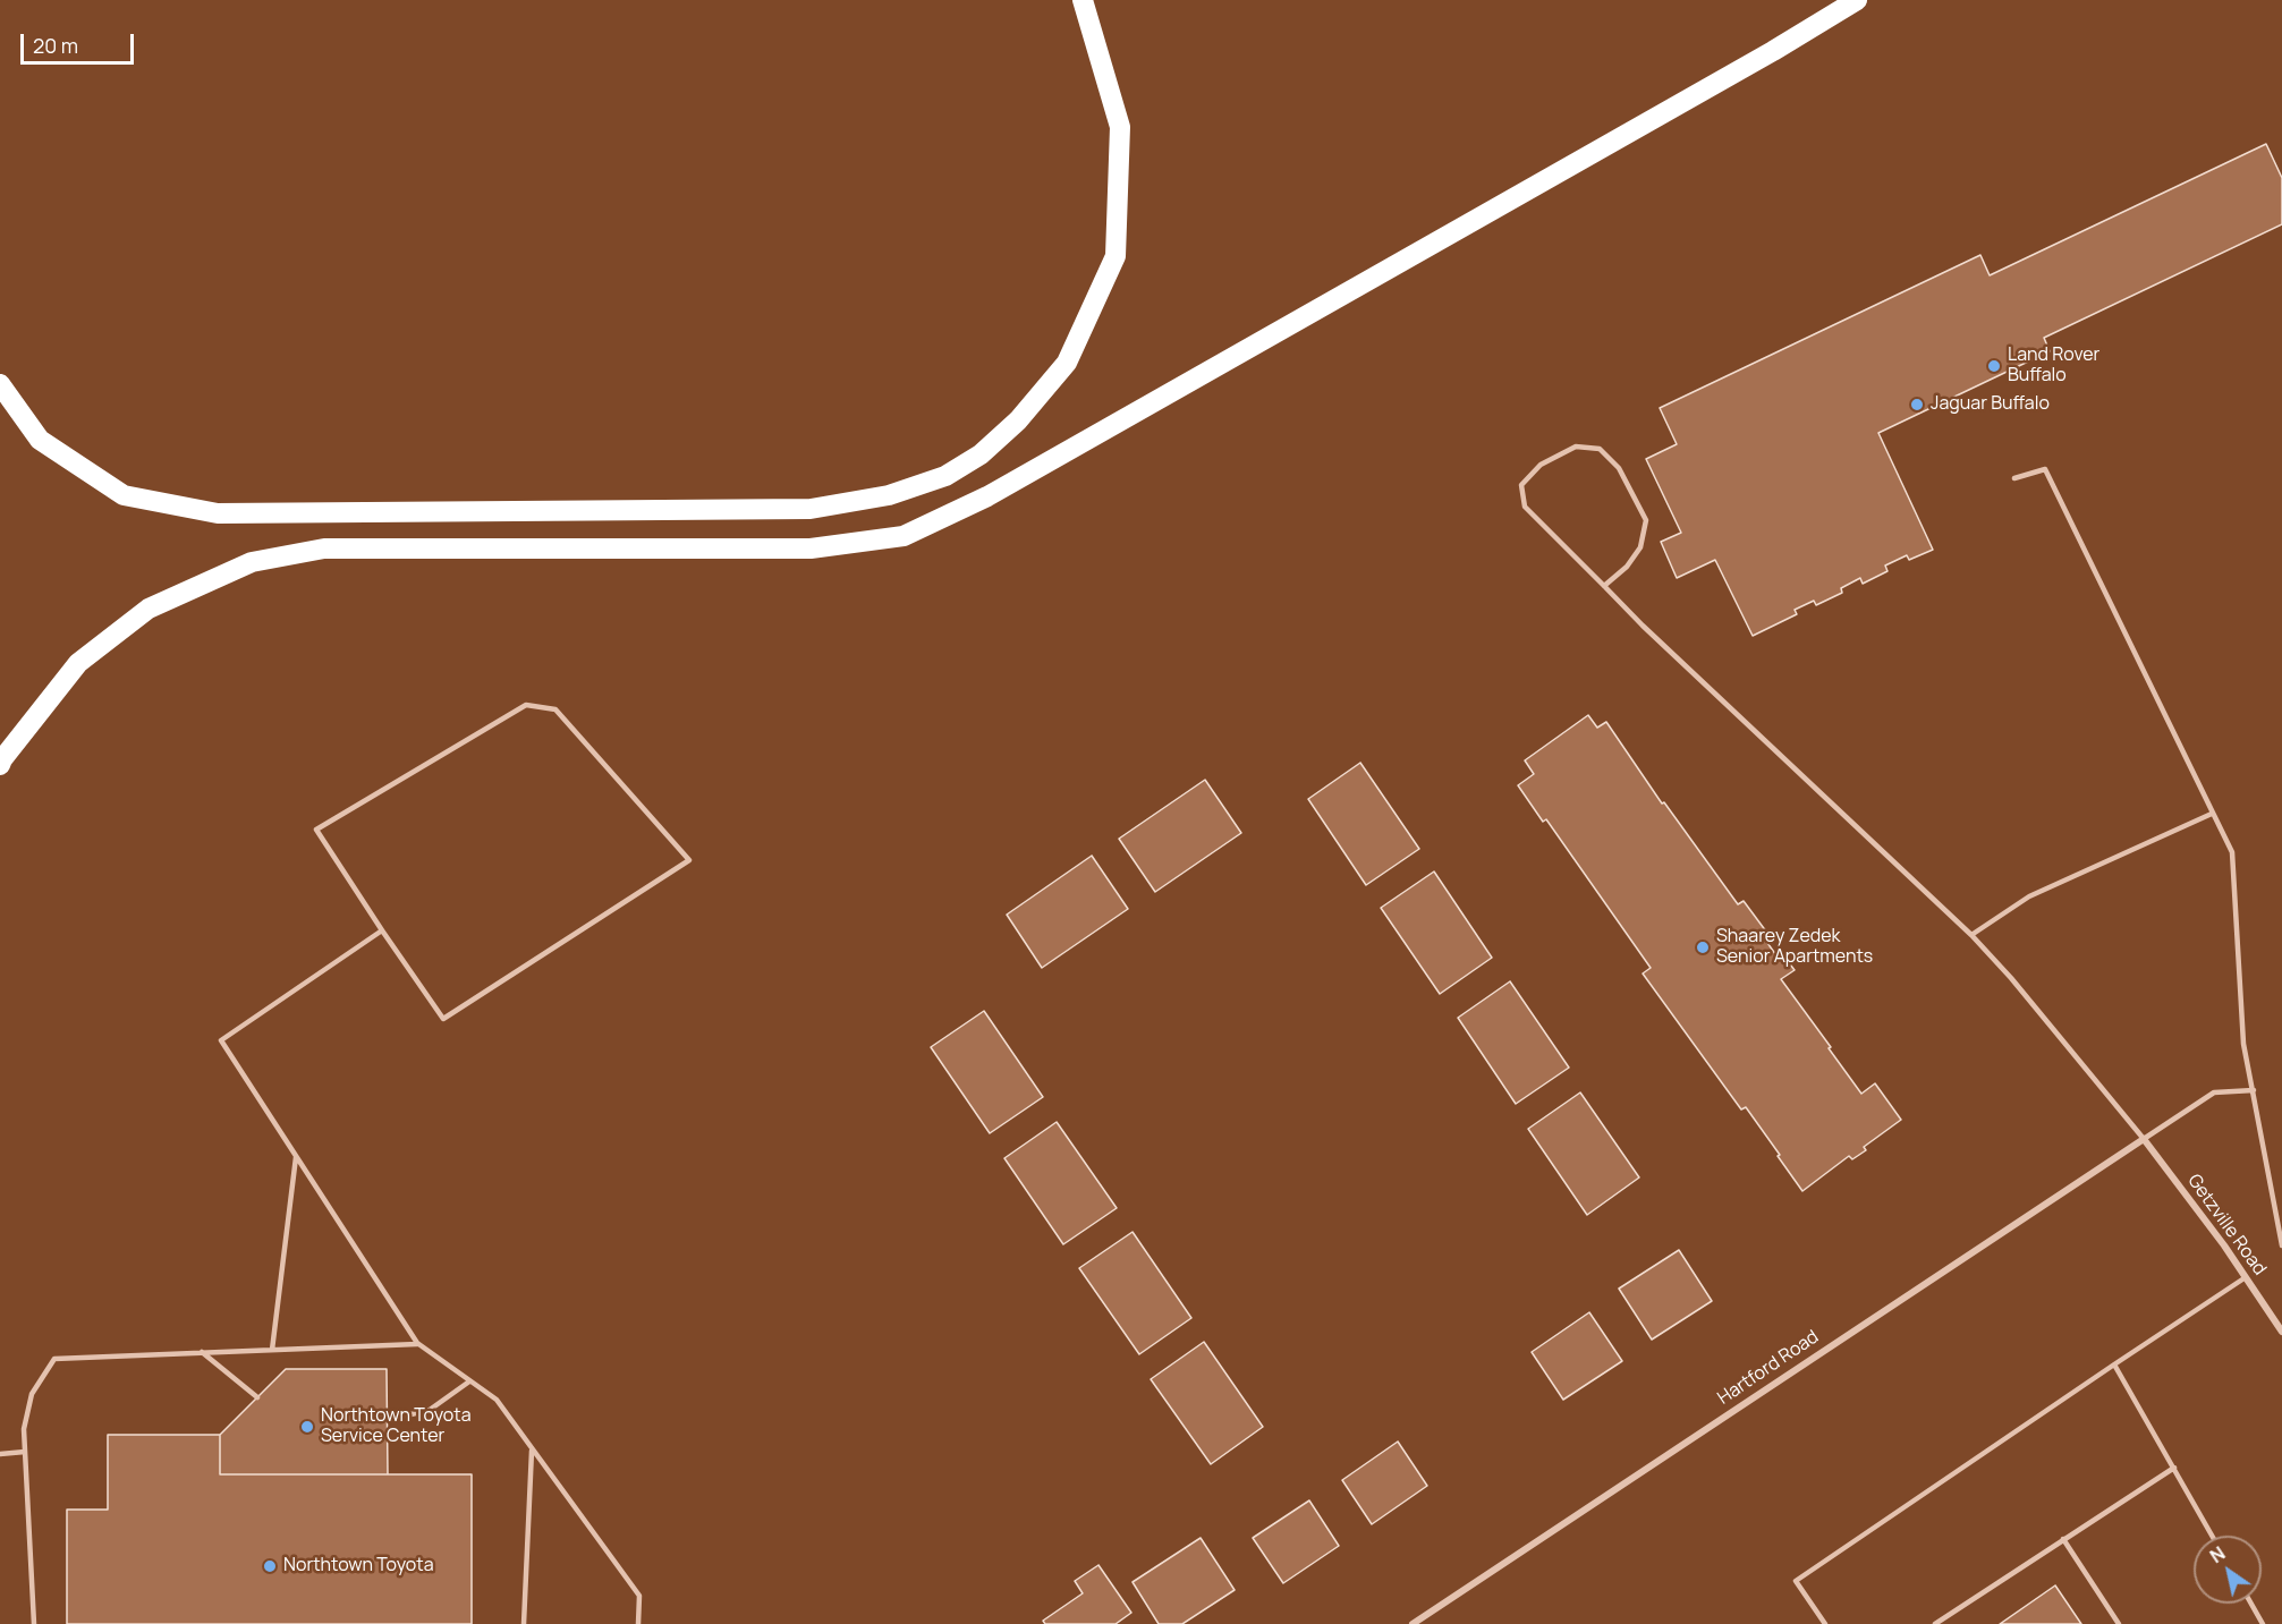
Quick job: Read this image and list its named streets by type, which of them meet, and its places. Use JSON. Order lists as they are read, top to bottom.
{
  "streets": {
    "street": ["Getzville Road", "Hartford Road"]
  },
  "crossings": [
    ["Getzville Road", "Hartford Road"]
  ],
  "places": [
    "Land Rover Buffalo",
    "Jaguar Buffalo",
    "Shaarey Zedek Senior Apartments",
    "Northtown Toyota Service Center",
    "Northtown Toyota"
  ],
  "scale_bar": "20 m",
  "north": "top left"
}
